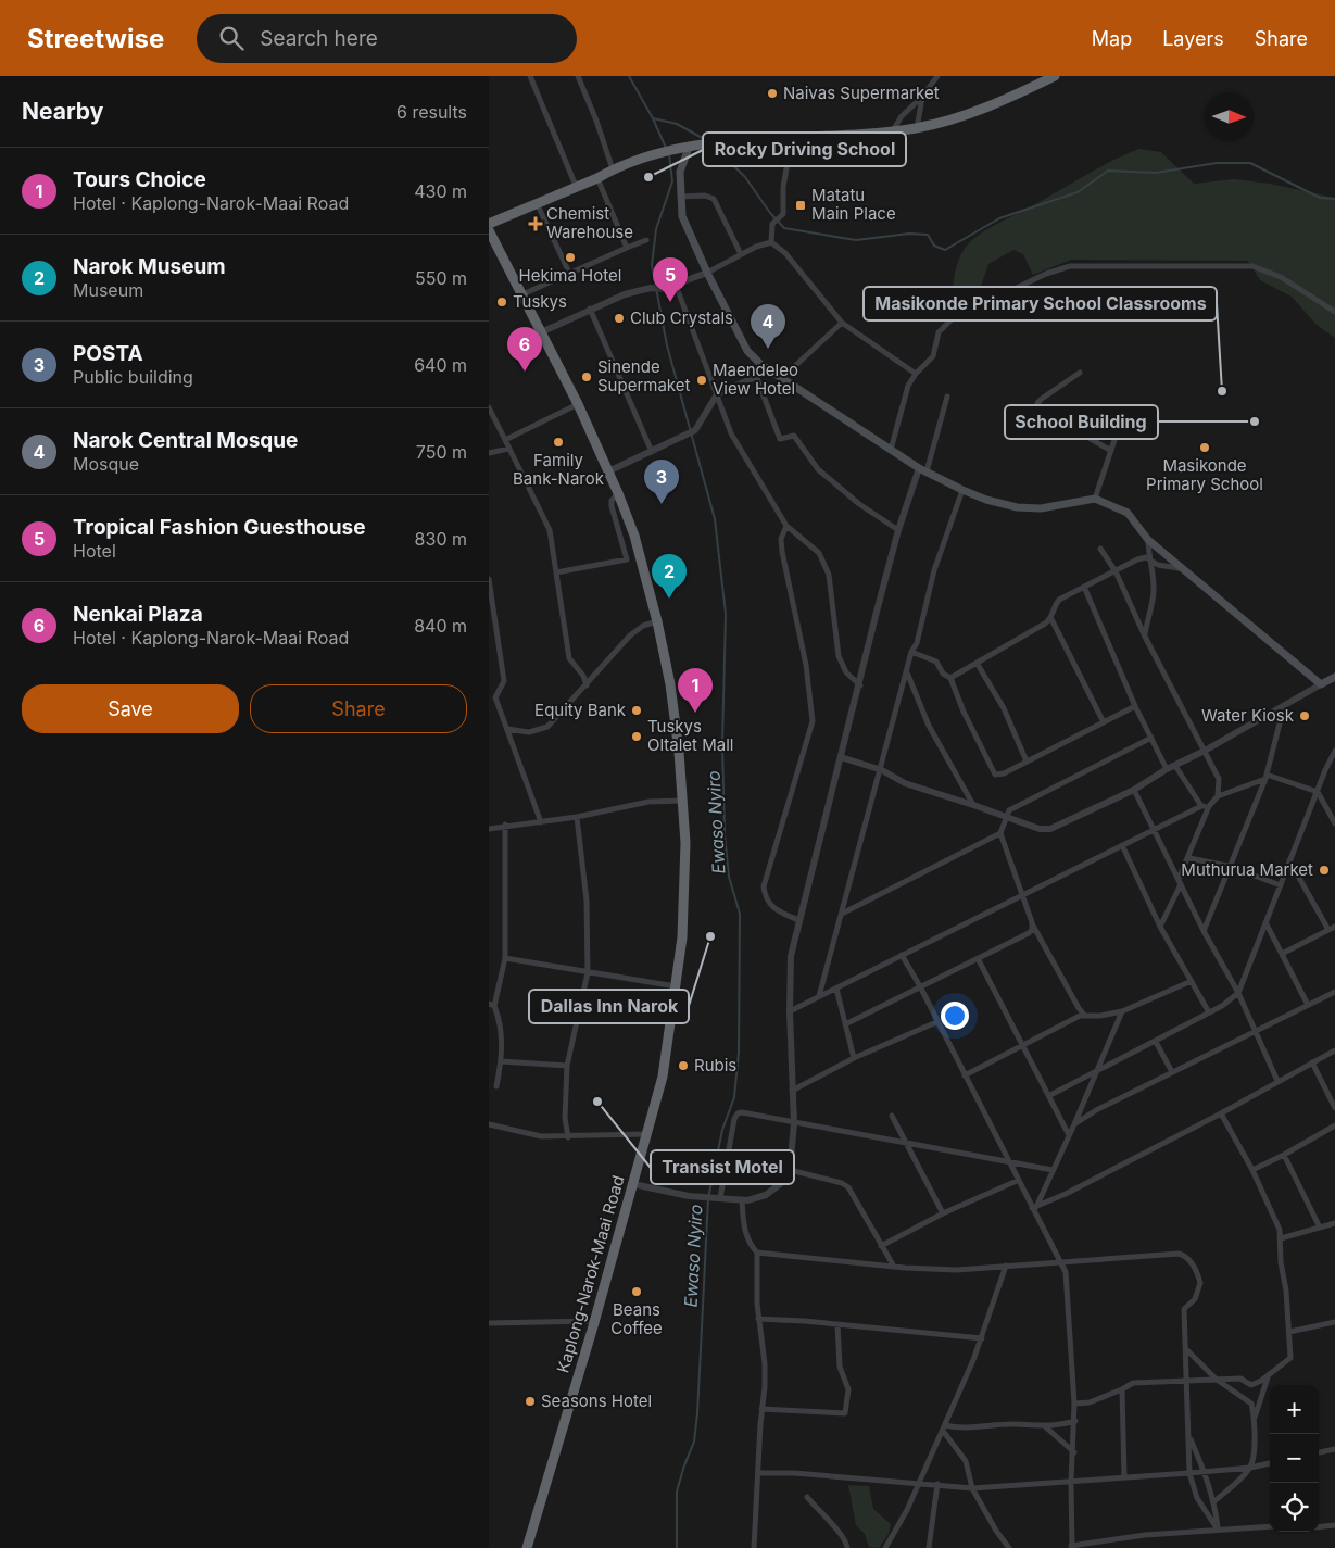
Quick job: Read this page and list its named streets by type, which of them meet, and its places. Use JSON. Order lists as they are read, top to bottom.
{
  "streets": {
    "highway": ["Kaplong-Narok-Maai Road"]
  },
  "water": ["Ewaso Nyiro"],
  "places": {
    "other": [
      "Naivas Supermarket",
      "Rocky Driving School",
      "Hekima Hotel",
      "Tuskys",
      "Club Crystals",
      "Sinende Supermaket",
      "Maendeleo View Hotel",
      "Masikonde Primary School Classrooms",
      "School Building",
      "Family Bank-Narok",
      "Masikonde Primary School",
      "Equity Bank",
      "Water Kiosk",
      "Tuskys Oltalet Mall",
      "Muthurua Market",
      "Dallas Inn Narok",
      "Rubis",
      "Transist Motel",
      "Beans Coffee",
      "Seasons Hotel"
    ],
    "transit": ["Matatu Main Place"],
    "health": ["Chemist Warehouse"]
  },
  "north": "right",
  "page": {
    "header": "Streetwise",
    "search": "Search here",
    "nav": ["Map", "Layers", "Share"],
    "heading": ["Nearby", "6 results"],
    "list": [
      {
        "mark": "1",
        "name": "Tours Choice",
        "note": "Hotel · Kaplong-Narok-Maai Road",
        "value": "430 m"
      },
      {
        "mark": "2",
        "name": "Narok Museum",
        "note": "Museum",
        "value": "550 m"
      },
      {
        "mark": "3",
        "name": "POSTA",
        "note": "Public building",
        "value": "640 m"
      },
      {
        "mark": "4",
        "name": "Narok Central Mosque",
        "note": "Mosque",
        "value": "750 m"
      },
      {
        "mark": "5",
        "name": "Tropical Fashion Guesthouse",
        "note": "Hotel",
        "value": "830 m"
      },
      {
        "mark": "6",
        "name": "Nenkai Plaza",
        "note": "Hotel · Kaplong-Narok-Maai Road",
        "value": "840 m"
      }
    ],
    "pins": [
      "5",
      "4",
      "6",
      "3",
      "2",
      "1"
    ],
    "buttons": ["Save", "Share"],
    "map_buttons": ["+", "−"]
  }
}
